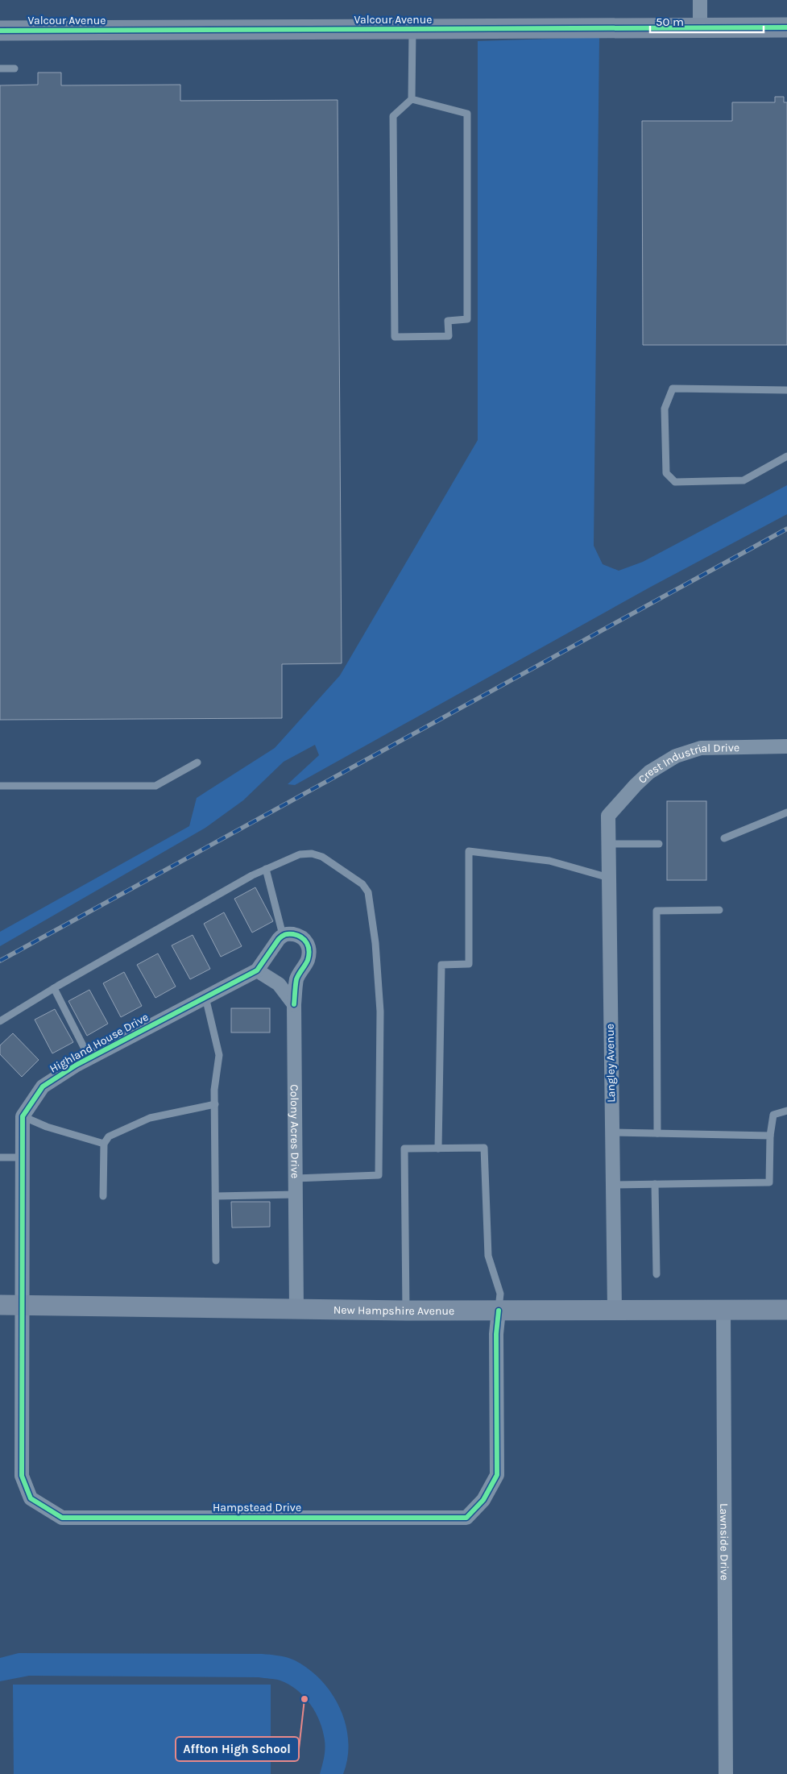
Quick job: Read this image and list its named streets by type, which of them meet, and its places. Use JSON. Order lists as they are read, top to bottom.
{
  "streets": {
    "street": [
      "Valcour Avenue",
      "Crest Industrial Drive",
      "Highland House Drive",
      "Langley Avenue",
      "Colony Acres Drive",
      "New Hampshire Avenue",
      "Hampstead Drive",
      "Lawnside Drive"
    ]
  },
  "crossings": [
    ["Crest Industrial Drive", "Langley Avenue"],
    ["Langley Avenue", "New Hampshire Avenue"],
    ["Colony Acres Drive", "New Hampshire Avenue"],
    ["New Hampshire Avenue", "Hampstead Drive"],
    ["New Hampshire Avenue", "Lawnside Drive"]
  ],
  "places": ["Affton High School"],
  "scale_bar": "50 m"
}
